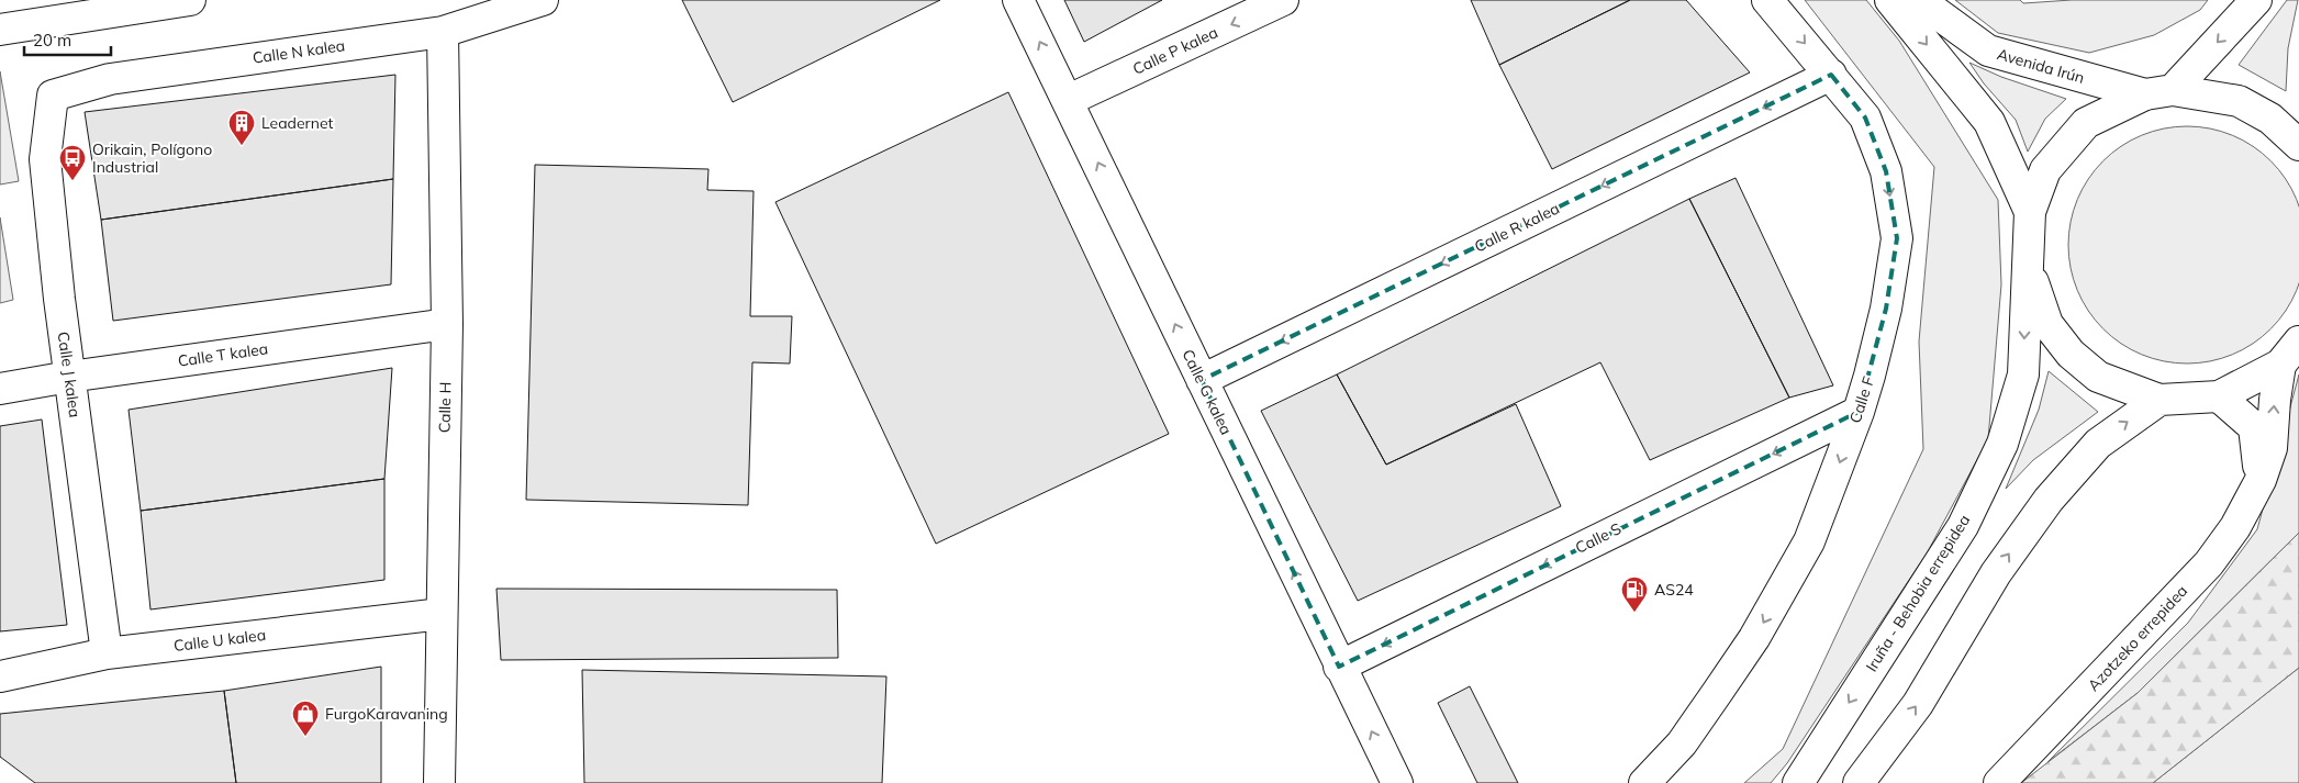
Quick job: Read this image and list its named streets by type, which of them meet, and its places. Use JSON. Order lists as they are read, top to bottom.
{
  "streets": {
    "main road": [
      "Calle P kalea",
      "Calle N kalea",
      "Avenida Irún",
      "Calle R kalea",
      "Calle T kalea",
      "Calle J kalea",
      "Calle G kalea",
      "Calle F",
      "Calle H",
      "Calle S",
      "Iruña - Behobia errepidea",
      "Azotzeko errepidea",
      "Calle U kalea"
    ]
  },
  "crossings": [
    ["Calle P kalea", "Calle G kalea"],
    ["Calle N kalea", "Calle J kalea"],
    ["Calle N kalea", "Calle H"],
    ["Avenida Irún", "Iruña - Behobia errepidea"],
    ["Calle R kalea", "Calle G kalea"],
    ["Calle R kalea", "Calle F"],
    ["Calle T kalea", "Calle J kalea"],
    ["Calle T kalea", "Calle H"],
    ["Calle J kalea", "Calle U kalea"],
    ["Calle G kalea", "Calle S"],
    ["Calle F", "Calle S"],
    ["Calle H", "Calle U kalea"]
  ],
  "one_way": [
    "Calle P kalea",
    "Avenida Irún",
    "Calle R kalea",
    "Calle G kalea",
    "Calle F",
    "Calle S"
  ],
  "places": {
    "building": ["Leadernet"],
    "bus stop": ["Orikain, Polígono Industrial"],
    "fuel station": ["AS24"],
    "shop": ["FurgoKaravaning"]
  },
  "scale_bar": "20 m"
}
